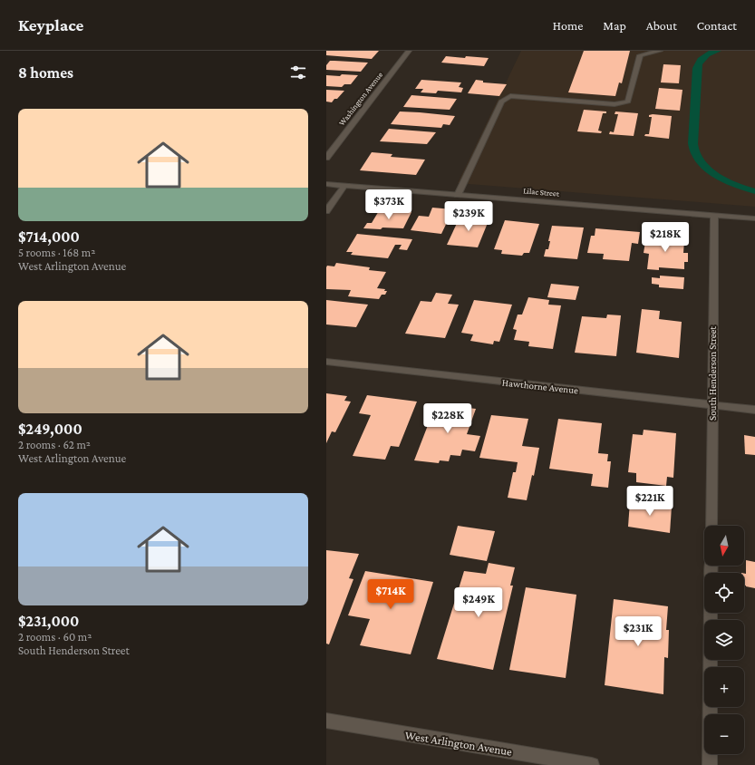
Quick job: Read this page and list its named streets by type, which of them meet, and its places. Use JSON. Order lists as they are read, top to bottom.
{
  "streets": {
    "street": [
      "Washington Avenue",
      "Lilac Street",
      "South Henderson Street",
      "Hawthorne Avenue",
      "West Arlington Avenue"
    ]
  },
  "crossings": [
    ["Lilac Street", "South Henderson Street"],
    ["South Henderson Street", "Hawthorne Avenue"]
  ],
  "north": "bottom",
  "page": {
    "header": "Keyplace",
    "nav": [
      "Home",
      "Map",
      "About",
      "Contact"
    ],
    "heading": "8 homes",
    "list": [
      {
        "name": "$714,000",
        "note": "5 rooms · 168 m² · West Arlington Avenue"
      },
      {
        "name": "$249,000",
        "note": "2 rooms · 62 m² · West Arlington Avenue"
      },
      {
        "name": "$231,000",
        "note": "2 rooms · 60 m² · South Henderson Street"
      }
    ],
    "price": [
      "$373K",
      "$239K",
      "$218K",
      "$228K",
      "$221K",
      "$714K",
      "$249K",
      "$231K"
    ],
    "map_buttons": ["+", "−"]
  }
}
